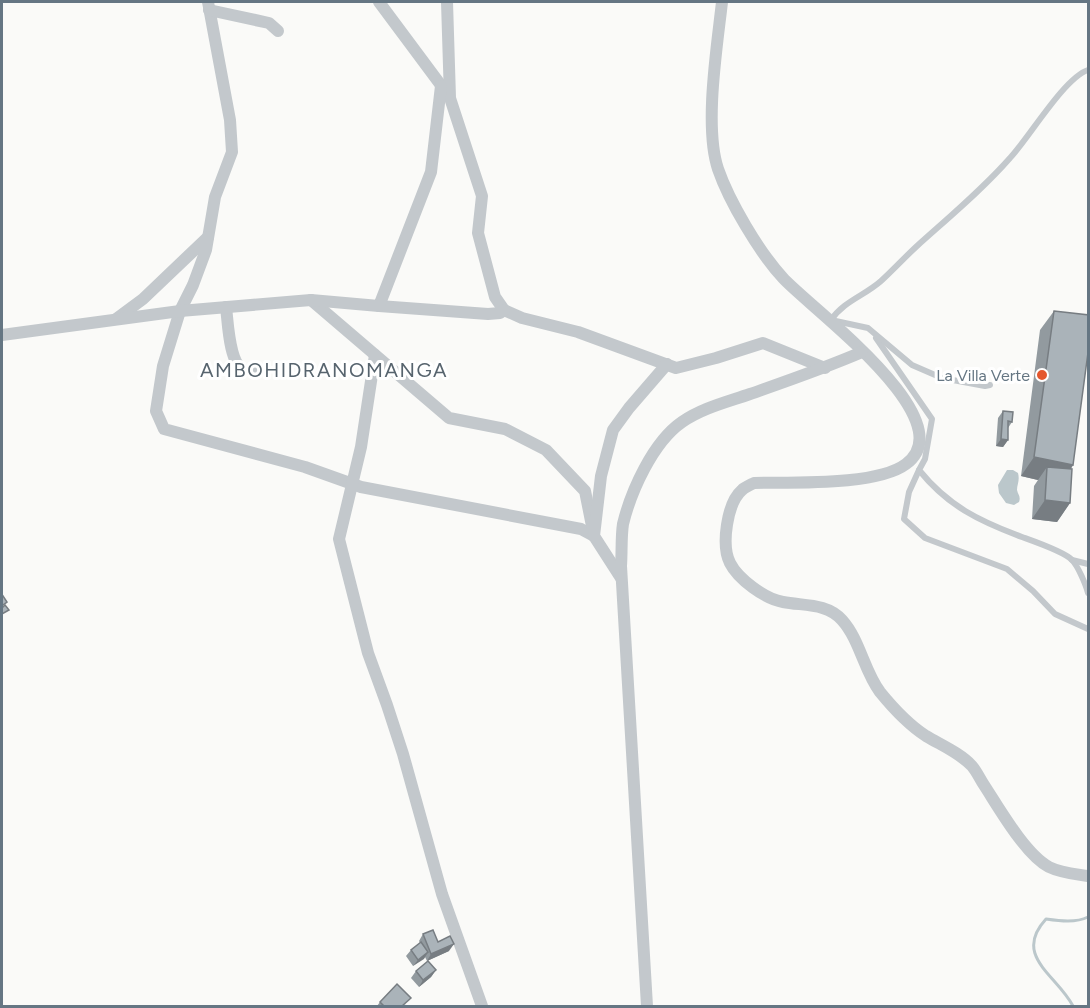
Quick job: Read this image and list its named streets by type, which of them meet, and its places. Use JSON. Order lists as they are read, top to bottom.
{
  "districts": ["AMBOHIDRANOMANGA"],
  "places": ["La Villa Verte"]
}
